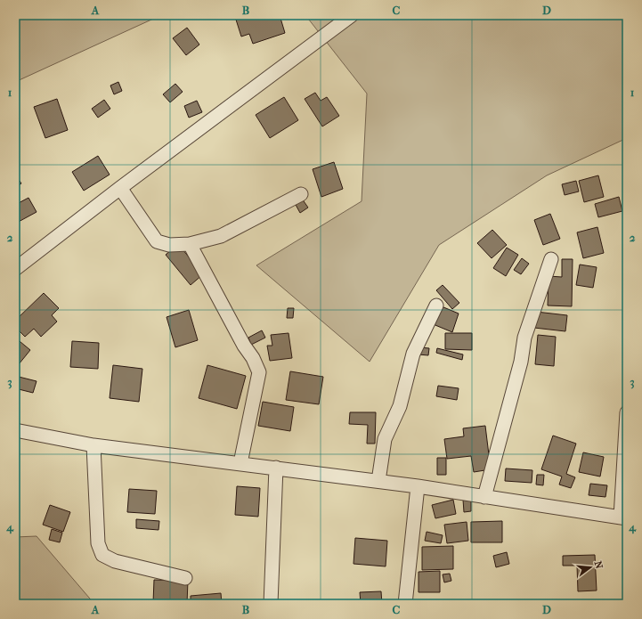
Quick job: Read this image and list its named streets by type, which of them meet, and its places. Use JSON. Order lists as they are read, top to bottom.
{
  "north": "right",
  "grid": {
    "columns": [
      "A",
      "B",
      "C",
      "D"
    ],
    "rows": [
      "1",
      "2",
      "3",
      "4"
    ]
  }
}
